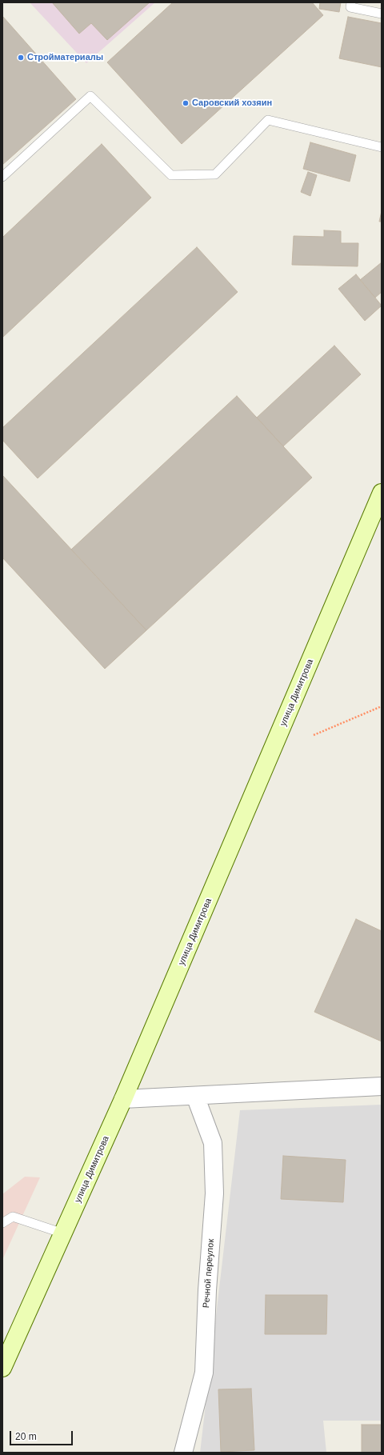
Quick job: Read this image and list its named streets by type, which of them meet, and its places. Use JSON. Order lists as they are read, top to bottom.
{
  "streets": {
    "street": ["улица Димитрова", "Речной переулок"]
  },
  "places": ["Стройматериалы", "Саровский хозяин"],
  "scale_bar": "20 m"
}
